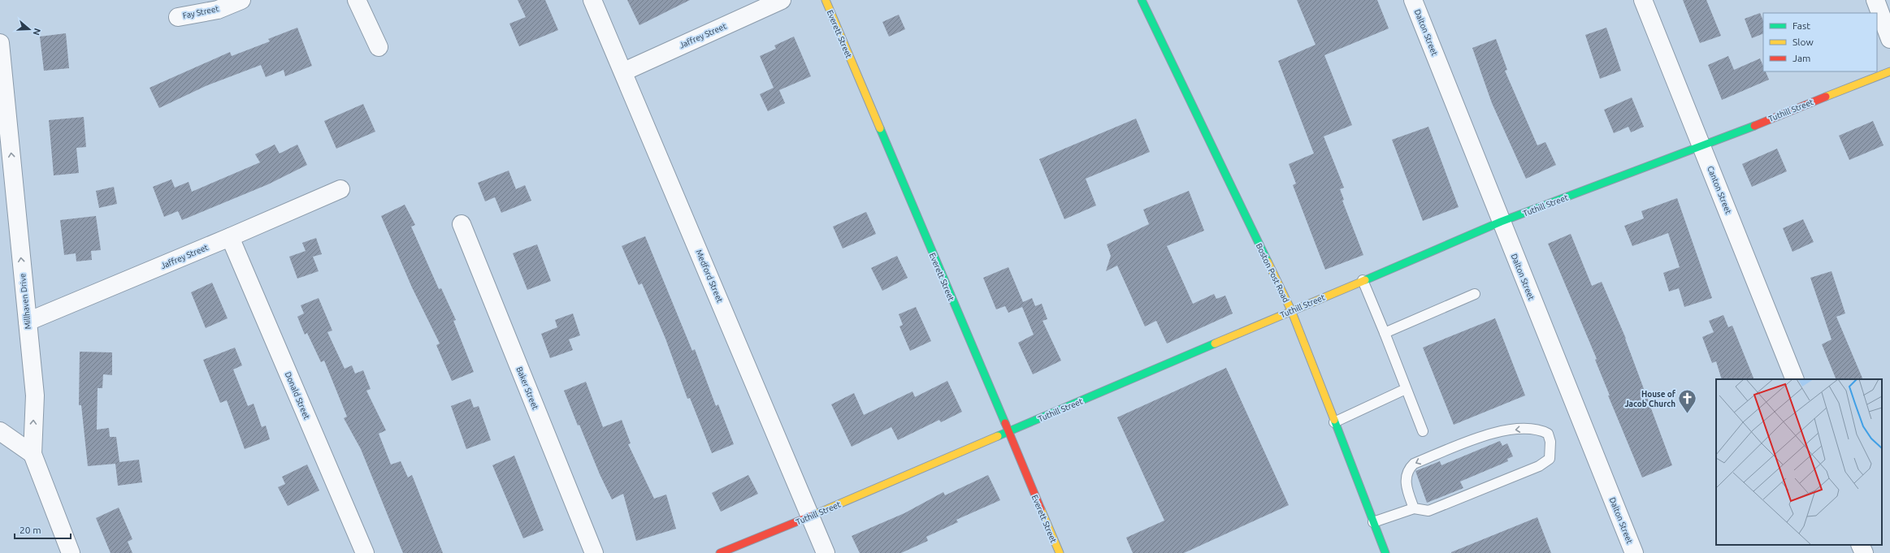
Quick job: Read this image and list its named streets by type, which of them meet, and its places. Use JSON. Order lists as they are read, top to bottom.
{
  "streets": {
    "street": [
      "Fay Street",
      "Dalton Street",
      "Everett Street",
      "Jaffrey Street",
      "Tuthill Street",
      "Canton Street",
      "Boston Post Road",
      "Medford Street",
      "Millhaven Drive",
      "Baker Street",
      "Donald Street"
    ]
  },
  "crossings": [
    ["Dalton Street", "Tuthill Street"],
    ["Everett Street", "Tuthill Street"],
    ["Jaffrey Street", "Medford Street"],
    ["Jaffrey Street", "Millhaven Drive"],
    ["Jaffrey Street", "Donald Street"],
    ["Tuthill Street", "Canton Street"],
    ["Tuthill Street", "Boston Post Road"],
    ["Tuthill Street", "Medford Street"]
  ],
  "one_way": ["Millhaven Drive"],
  "places": {
    "church": ["House of Jacob Church"]
  },
  "legend": ["Fast", "Slow", "Jam"],
  "scale_bar": "20 m",
  "north": "right"
}
